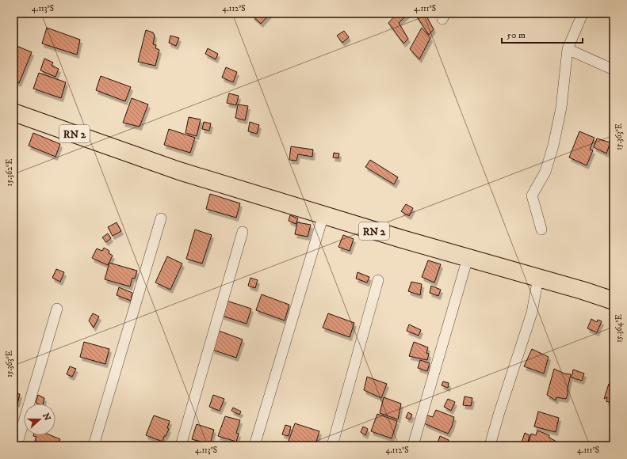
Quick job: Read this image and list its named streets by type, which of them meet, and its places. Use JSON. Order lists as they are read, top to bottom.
{
  "streets": {
    "highway": ["RN 2"]
  },
  "scale_bar": "50 m",
  "north": "right",
  "coordinates": [
    "4.113°S",
    "4.112°S",
    "4.111°S",
    "15.363°E",
    "15.362°E",
    "15.364°E"
  ]
}
